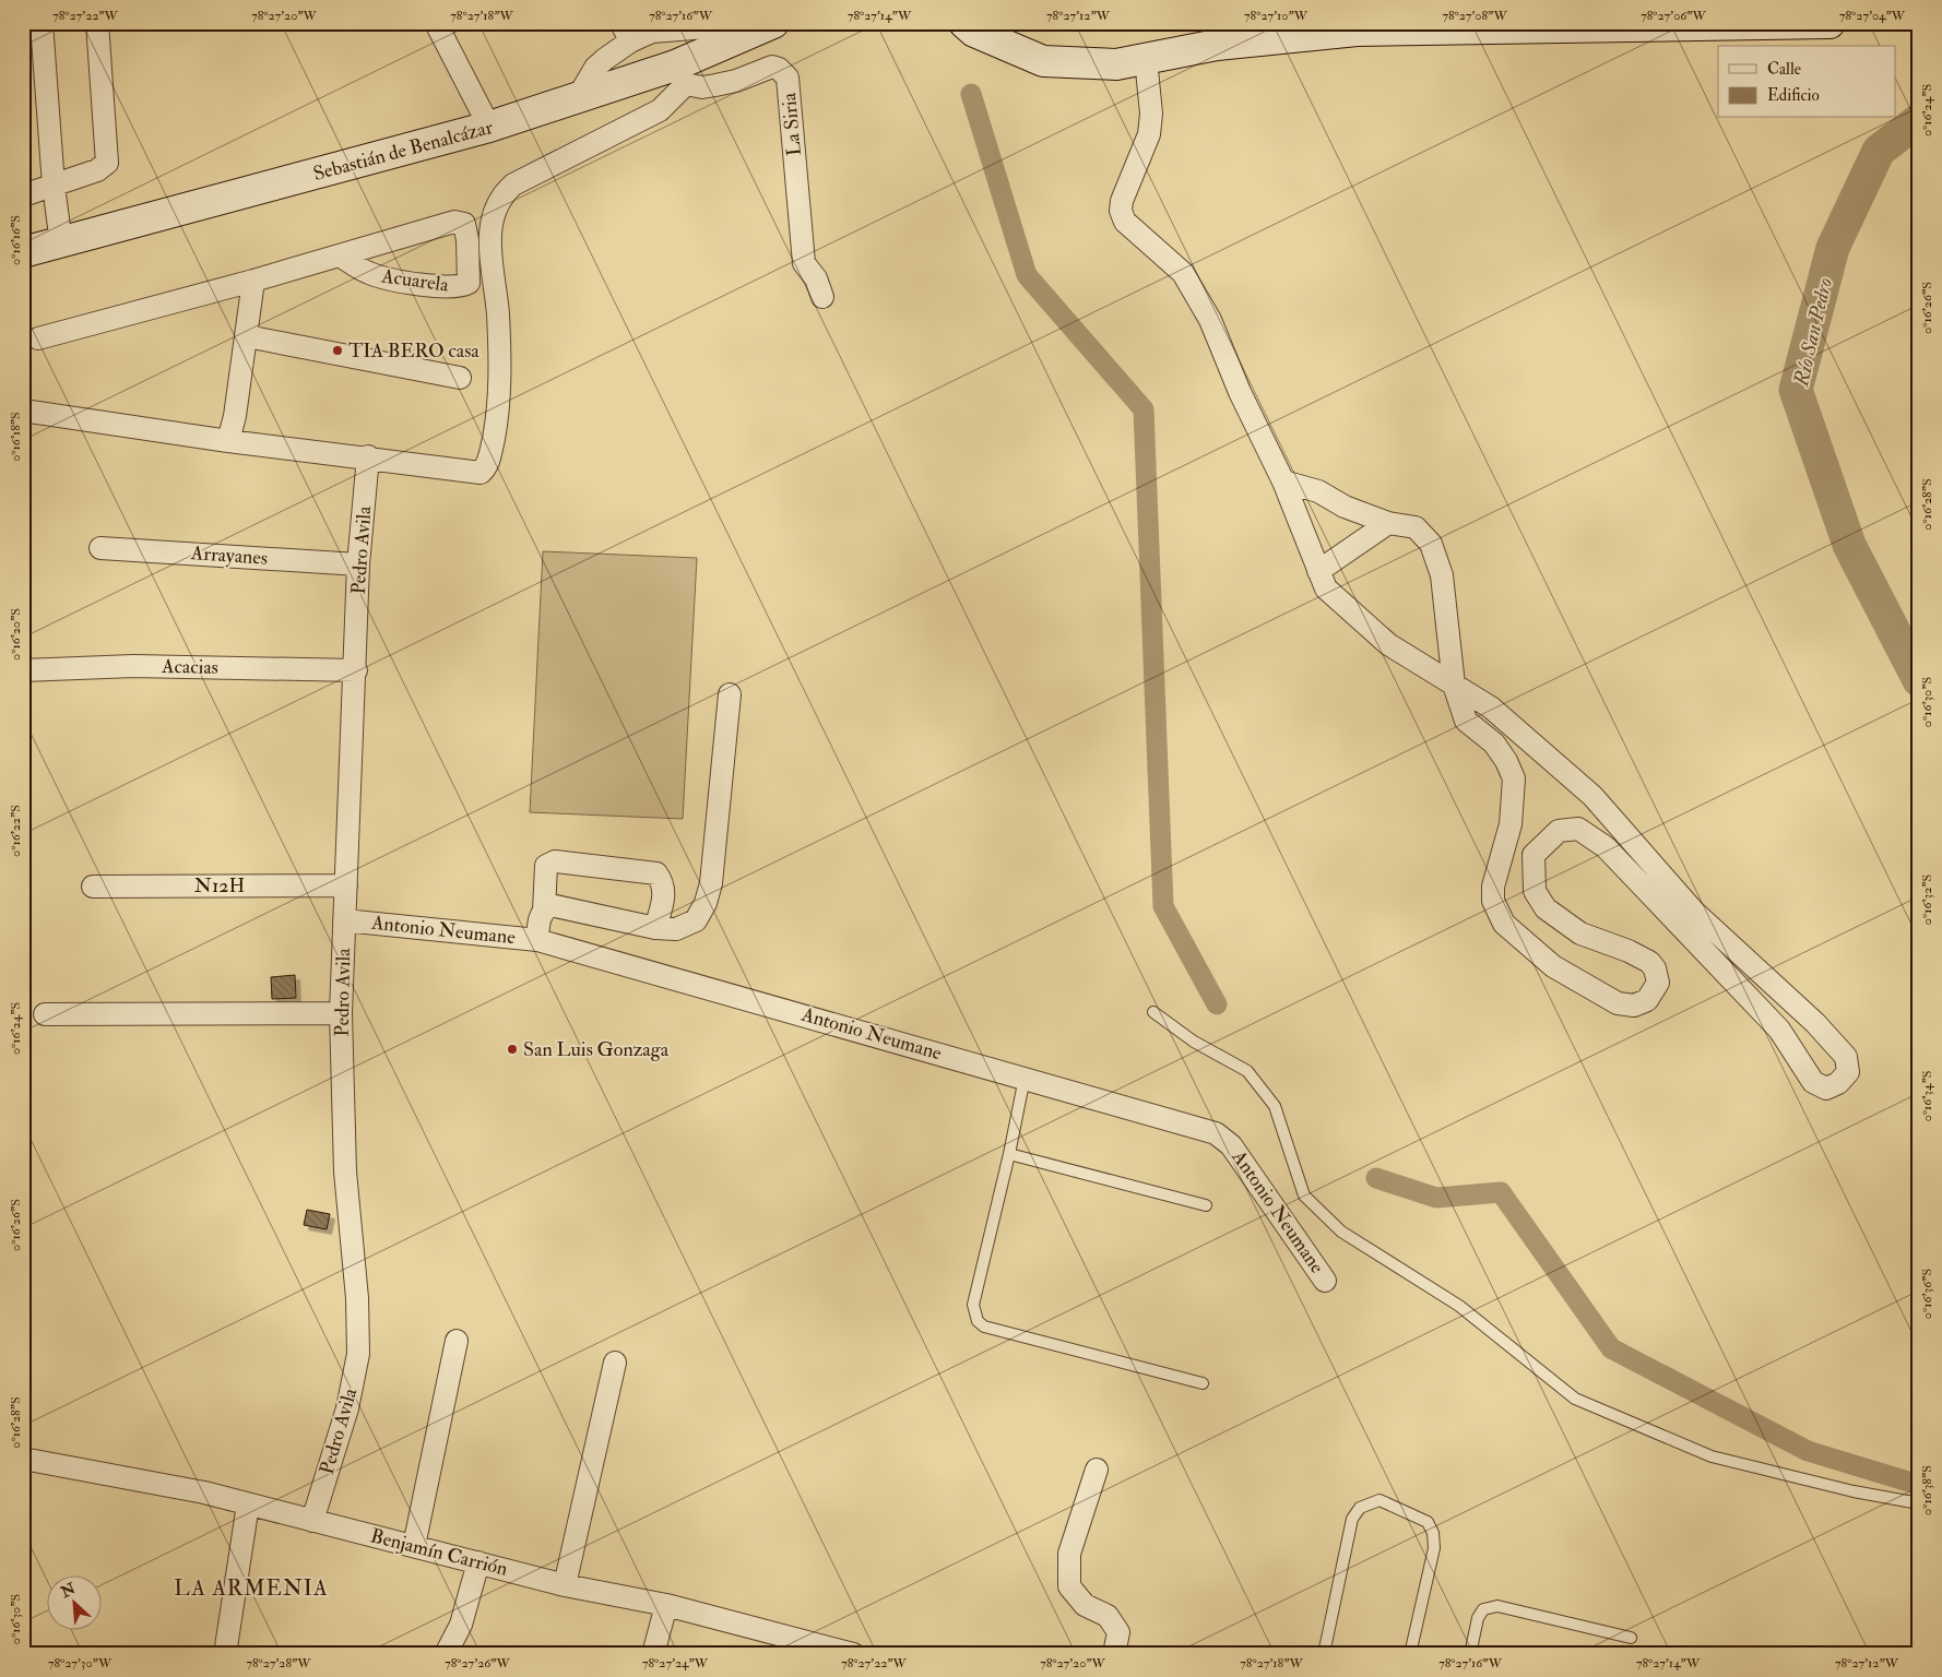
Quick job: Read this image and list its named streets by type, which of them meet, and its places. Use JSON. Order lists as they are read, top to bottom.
{
  "streets": {
    "main road": ["Sebastián de Benalcázar"],
    "street": [
      "La Siria",
      "Acuarela",
      "Pedro Avila",
      "Arrayanes",
      "Acacias",
      "N12H",
      "Antonio Neumane",
      "Benjamín Carrión"
    ]
  },
  "crossings": [
    ["La Siria", "Sebastián de Benalcázar"],
    ["Pedro Avila", "Arrayanes"],
    ["Pedro Avila", "Acacias"],
    ["Pedro Avila", "N12H"],
    ["Pedro Avila", "Antonio Neumane"],
    ["Pedro Avila", "Benjamín Carrión"]
  ],
  "districts": ["LA ARMENIA"],
  "water": ["Río San Pedro"],
  "places": ["TIA BERO casa", "San Luis Gonzaga"],
  "legend": ["Calle", "Edificio"],
  "north": "top left",
  "coordinates": [
    "78°27'22\"W",
    "78°27'20\"W",
    "78°27'18\"W",
    "78°27'16\"W",
    "78°27'14\"W",
    "78°27'12\"W",
    "78°27'10\"W",
    "78°27'08\"W",
    "78°27'06\"W",
    "78°27'04\"W",
    "0°16'24\"S",
    "0°16'16\"S",
    "0°16'26\"S",
    "0°16'18\"S",
    "0°16'28\"S",
    "0°16'20\"S",
    "0°16'30\"S",
    "0°16'22\"S",
    "0°16'32\"S",
    "0°16'34\"S",
    "0°16'36\"S",
    "0°16'38\"S",
    "78°27'30\"W",
    "78°27'28\"W",
    "78°27'26\"W",
    "78°27'24\"W"
  ]
}
